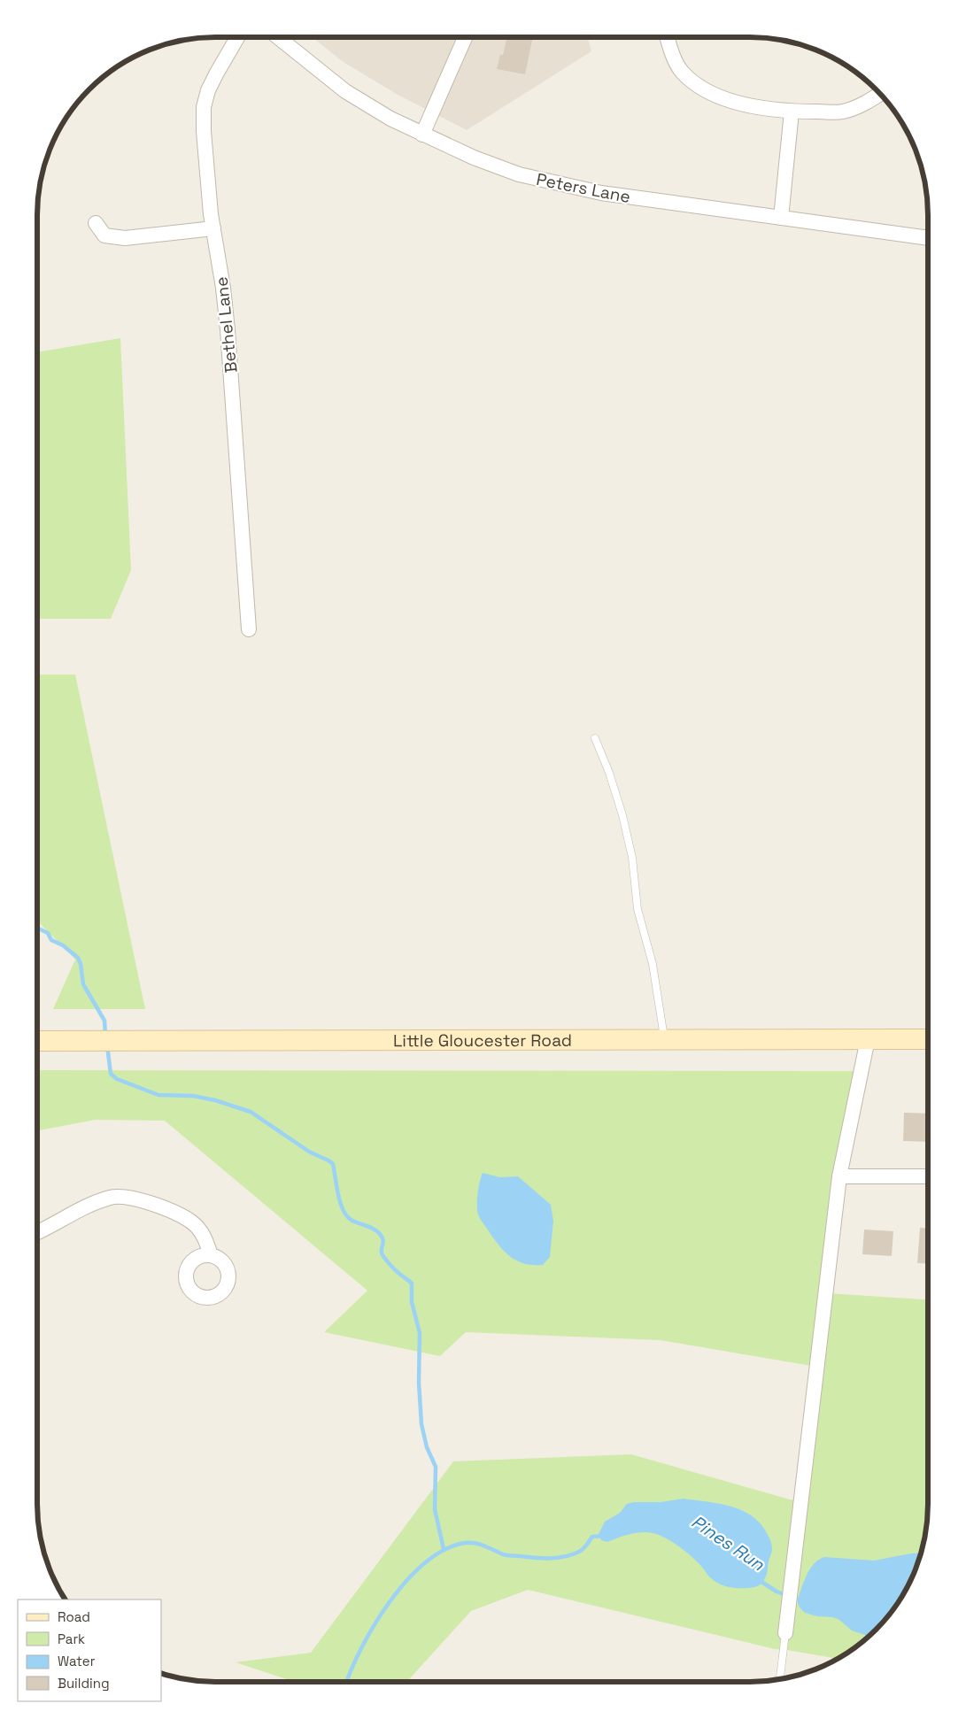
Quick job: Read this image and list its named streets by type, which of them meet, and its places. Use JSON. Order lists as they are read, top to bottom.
{
  "streets": {
    "street": ["Peters Lane", "Bethel Lane", "Little Gloucester Road"]
  },
  "water": ["Pines Run"],
  "legend": [
    "Road",
    "Park",
    "Water",
    "Building"
  ]
}
